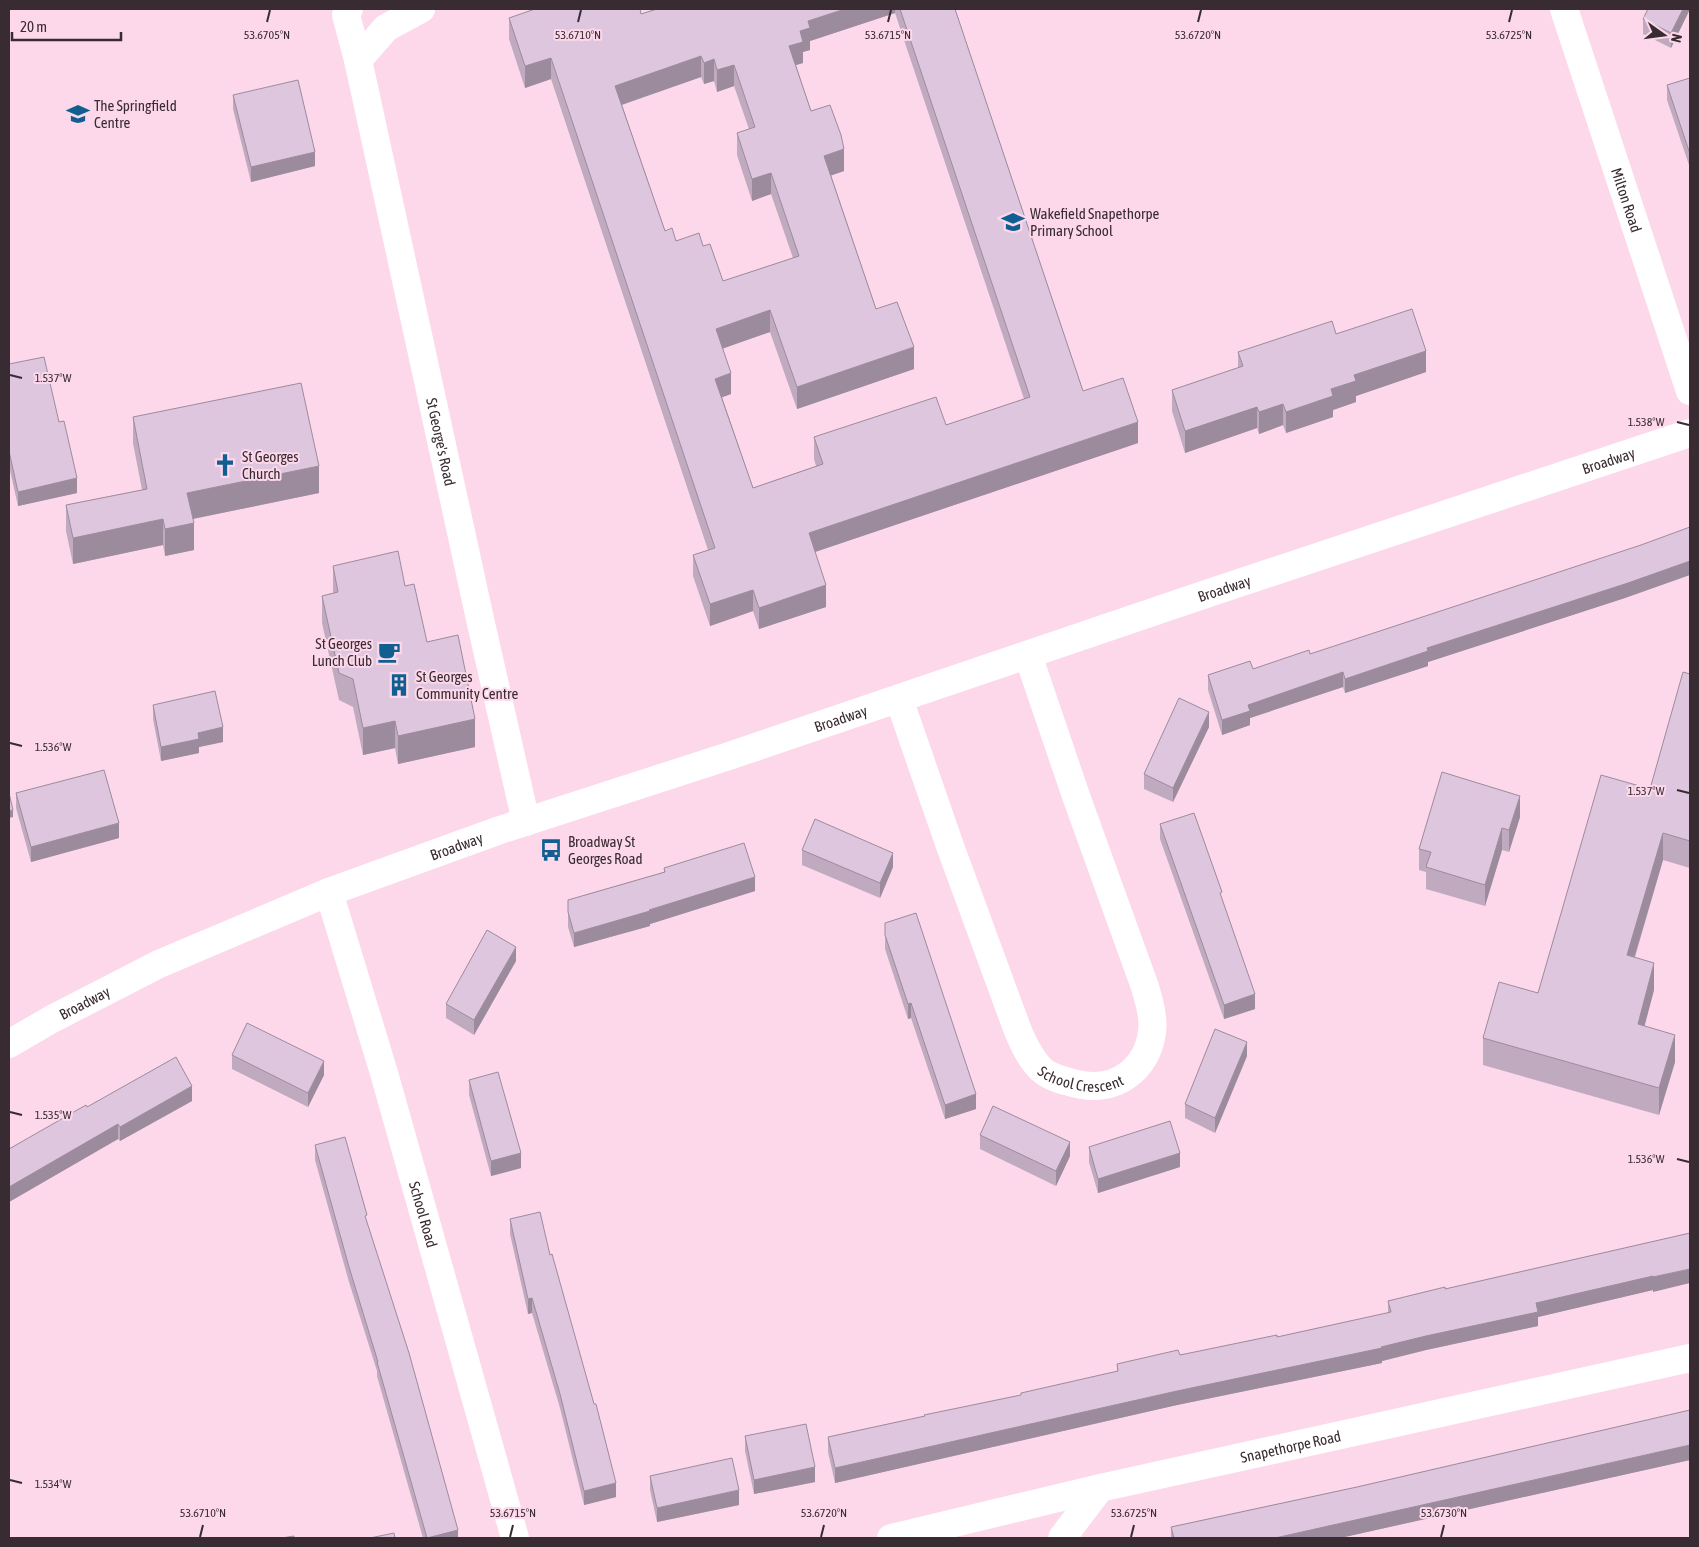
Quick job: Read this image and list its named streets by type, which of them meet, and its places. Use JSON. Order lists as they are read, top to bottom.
{
  "streets": {
    "street": [
      "Milton Road",
      "St George's Road",
      "Broadway",
      "School Crescent",
      "School Road",
      "Snapethorpe Road"
    ]
  },
  "crossings": [
    ["St George's Road", "Broadway"],
    ["Broadway", "School Crescent"],
    ["Broadway", "School Road"]
  ],
  "places": {
    "school or university": ["The Springfield Centre", "Wakefield Snapethorpe Primary School"],
    "church": ["St Georges Church"],
    "cafe": ["St Georges Lunch Club"],
    "building": ["St Georges Community Centre"],
    "bus stop": ["Broadway St Georges Road"]
  },
  "scale_bar": "20 m",
  "north": "right",
  "coordinates": [
    "53.6705°N",
    "53.6710°N",
    "53.6715°N",
    "53.6720°N",
    "53.6725°N",
    "1.537°W",
    "1.538°W",
    "1.536°W",
    "1.535°W",
    "1.534°W",
    "53.6730°N"
  ]
}
